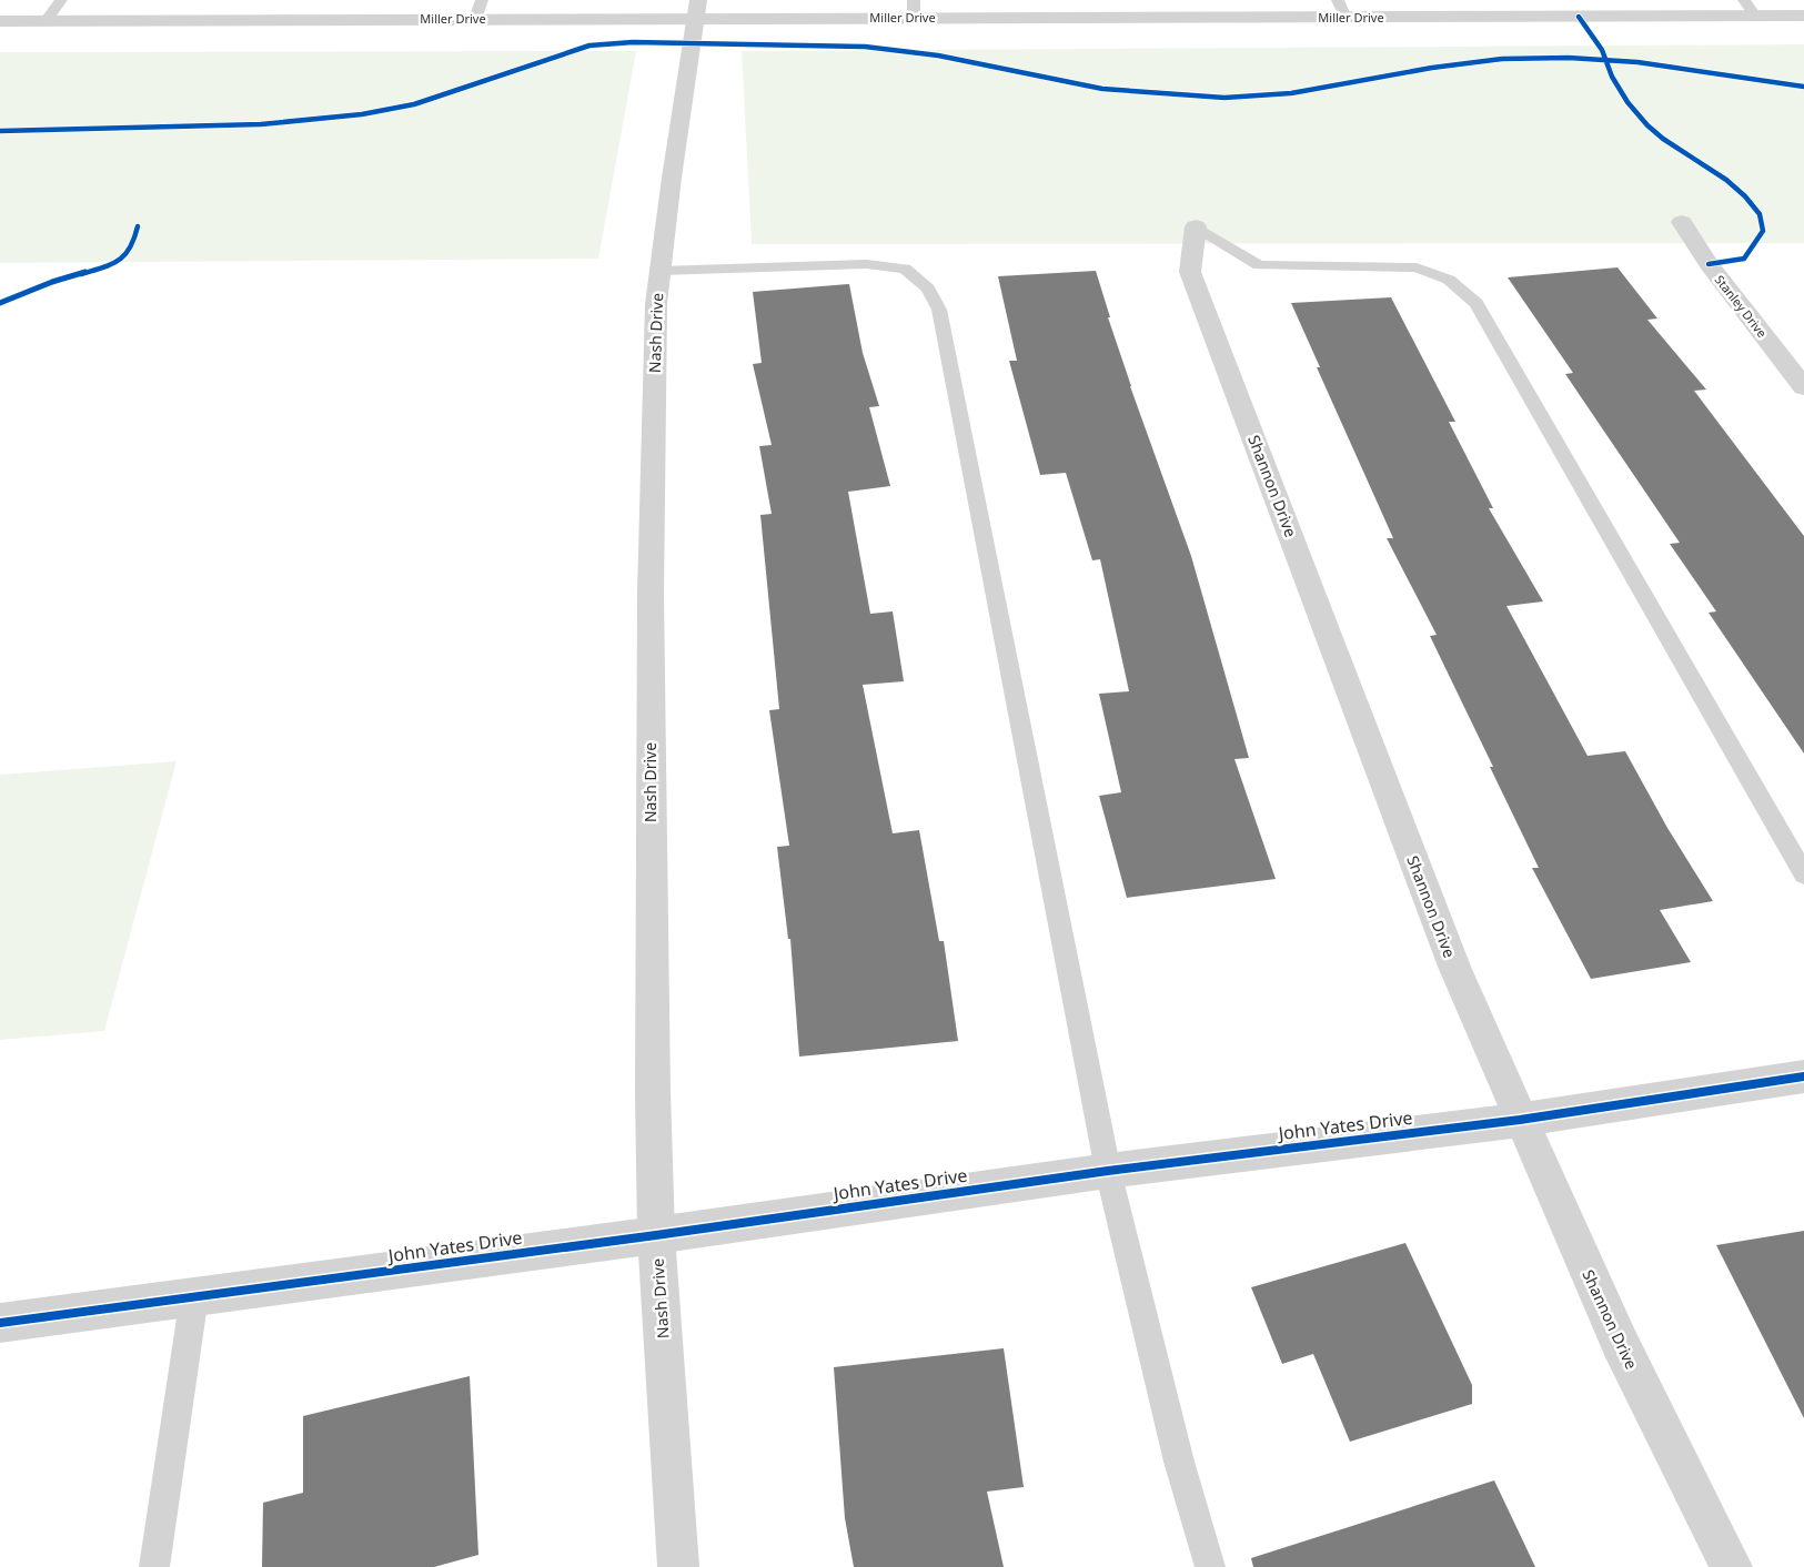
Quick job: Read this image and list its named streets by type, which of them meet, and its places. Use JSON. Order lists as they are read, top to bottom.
{
  "streets": {
    "street": [
      "Miller Drive",
      "Stanley Drive",
      "Nash Drive",
      "Shannon Drive",
      "John Yates Drive"
    ]
  },
  "crossings": [
    ["Miller Drive", "Nash Drive"],
    ["Nash Drive", "John Yates Drive"],
    ["Shannon Drive", "John Yates Drive"]
  ]
}
